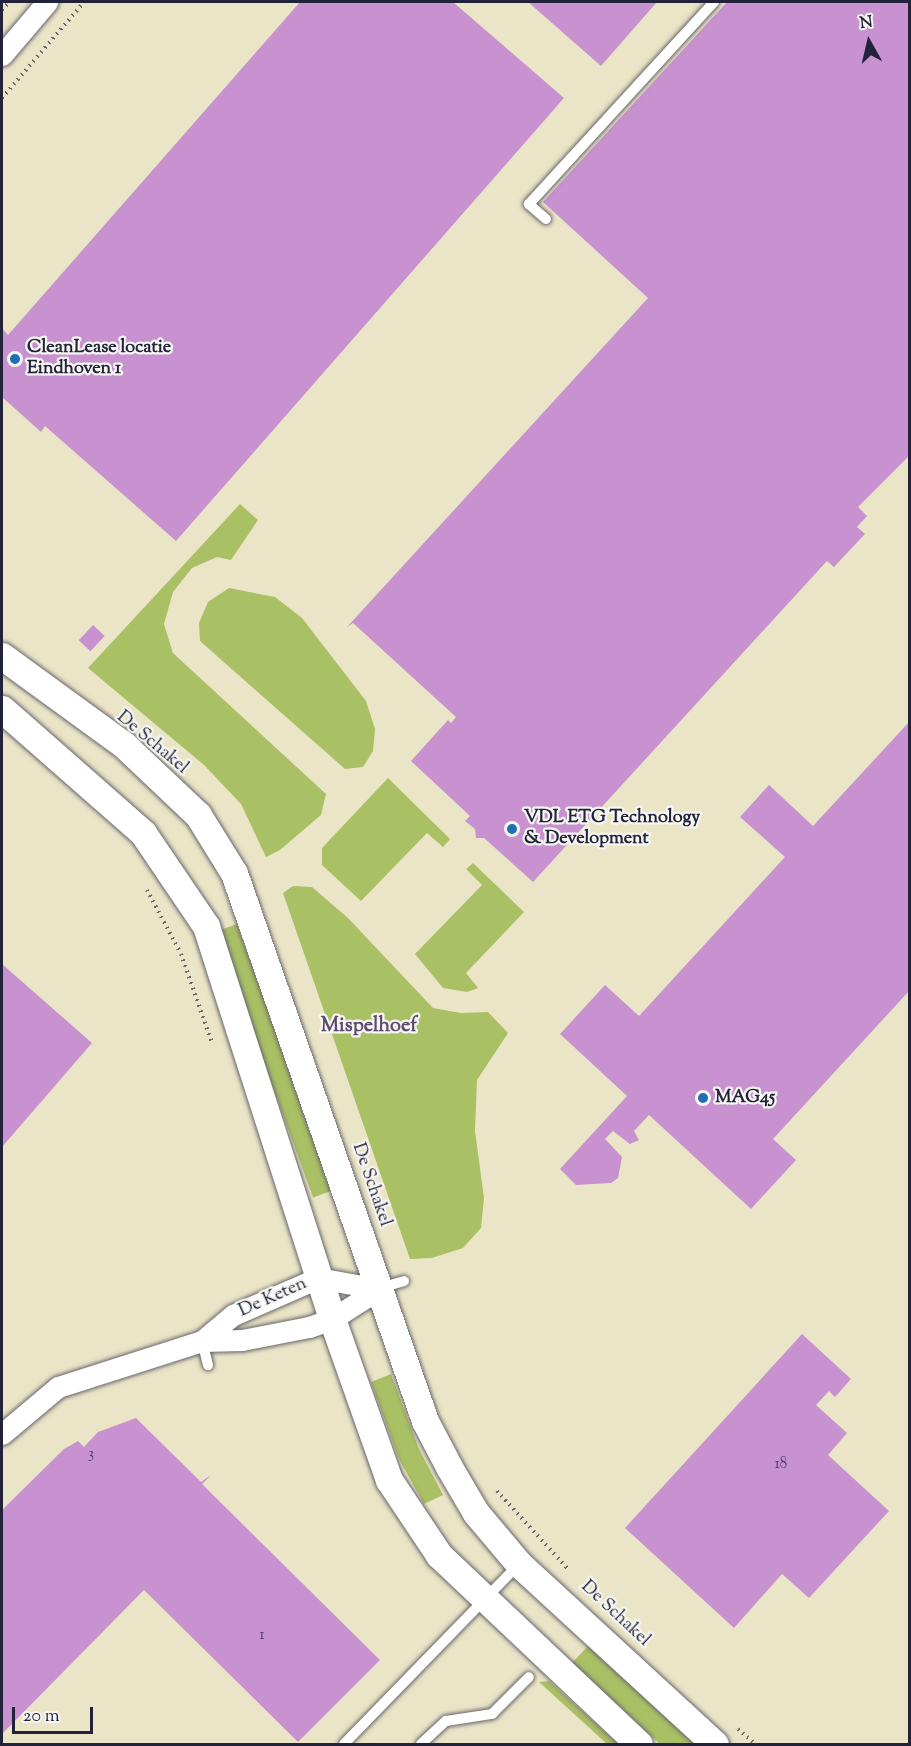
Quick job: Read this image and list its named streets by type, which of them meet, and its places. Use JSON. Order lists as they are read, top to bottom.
{
  "streets": {
    "street": ["De Schakel", "De Keten"]
  },
  "crossings": [
    ["De Schakel", "De Keten"]
  ],
  "districts": ["Mispelhoef"],
  "places": ["CleanLease locatie Eindhoven 1", "VDL ETG Technology & Development", "MAG45"],
  "house_numbers": ["3", "18", "1"],
  "scale_bar": "20 m",
  "north": "top"
}
